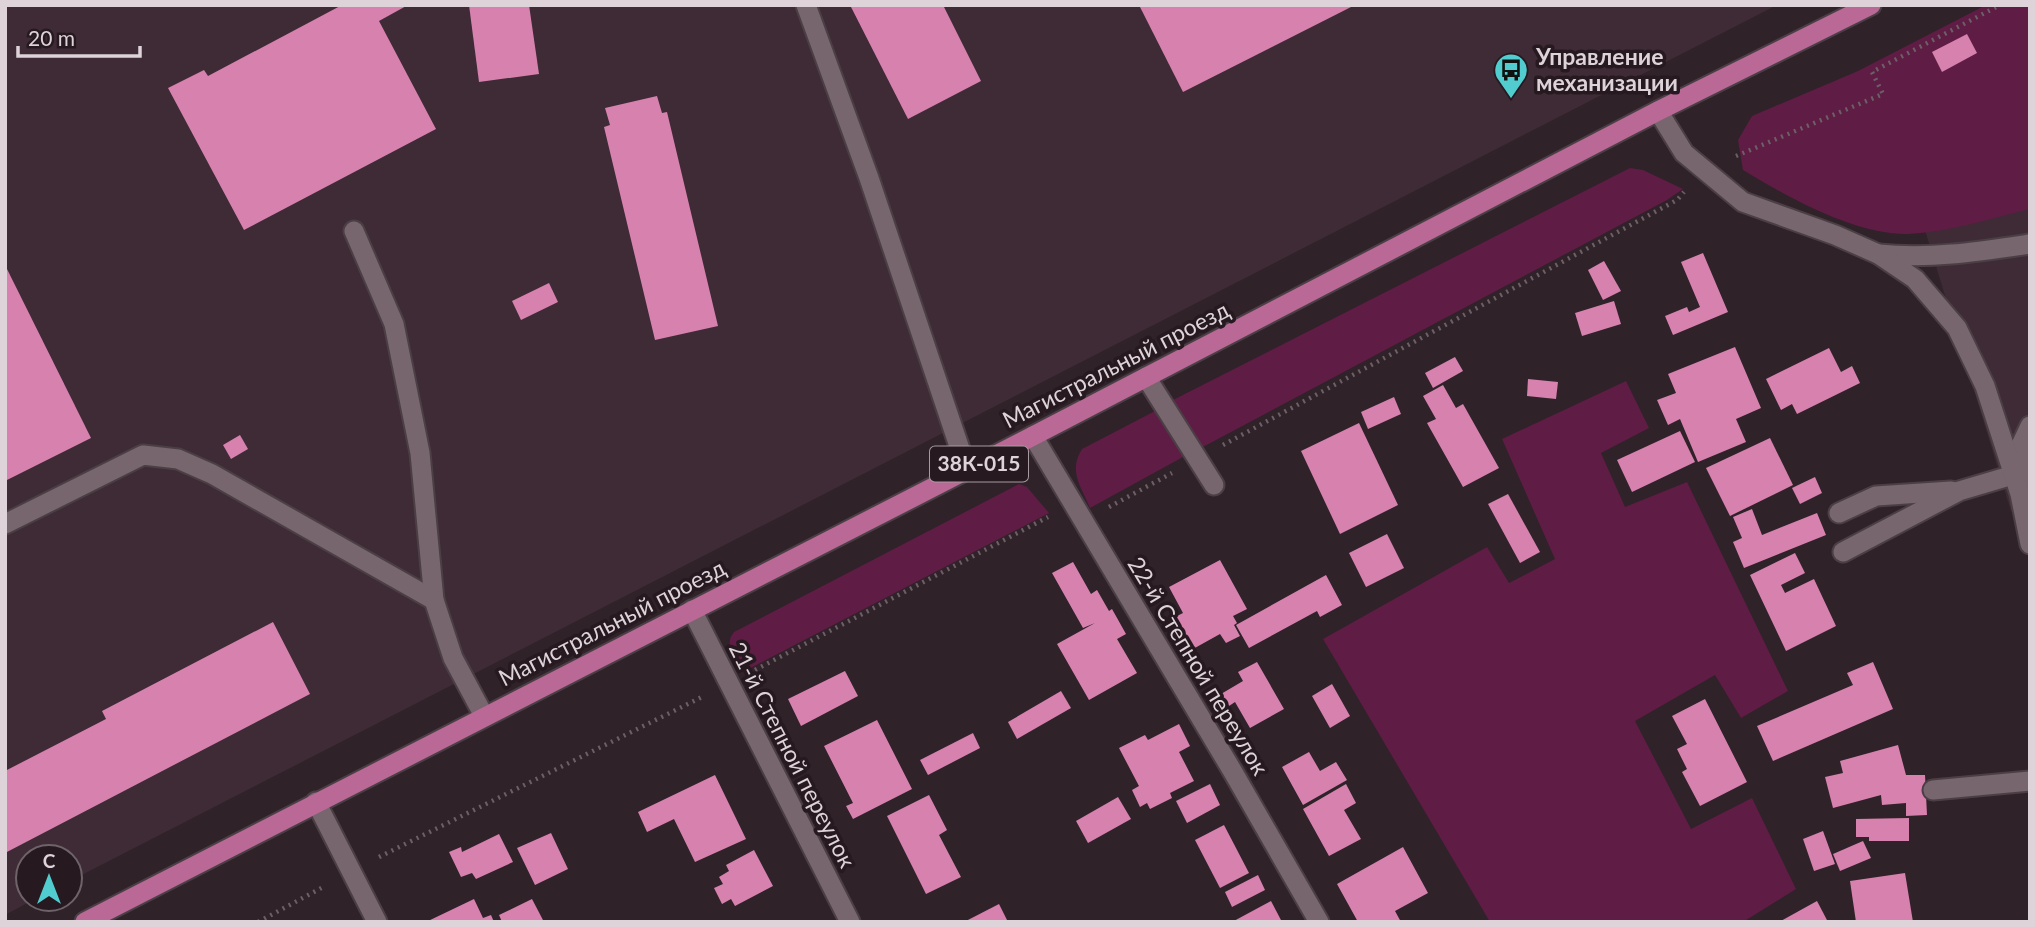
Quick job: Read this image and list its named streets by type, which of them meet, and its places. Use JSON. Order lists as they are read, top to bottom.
{
  "streets": {
    "main road": ["Магистральный проезд", "38К-015"],
    "street": ["22-й Степной переулок", "21-й Степной переулок"]
  },
  "crossings": [
    ["Магистральный проезд", "22-й Степной переулок"],
    ["Магистральный проезд", "21-й Степной переулок"]
  ],
  "places": {
    "bus stop": ["Управление механизации"]
  },
  "scale_bar": "20 m",
  "north": "top"
}
